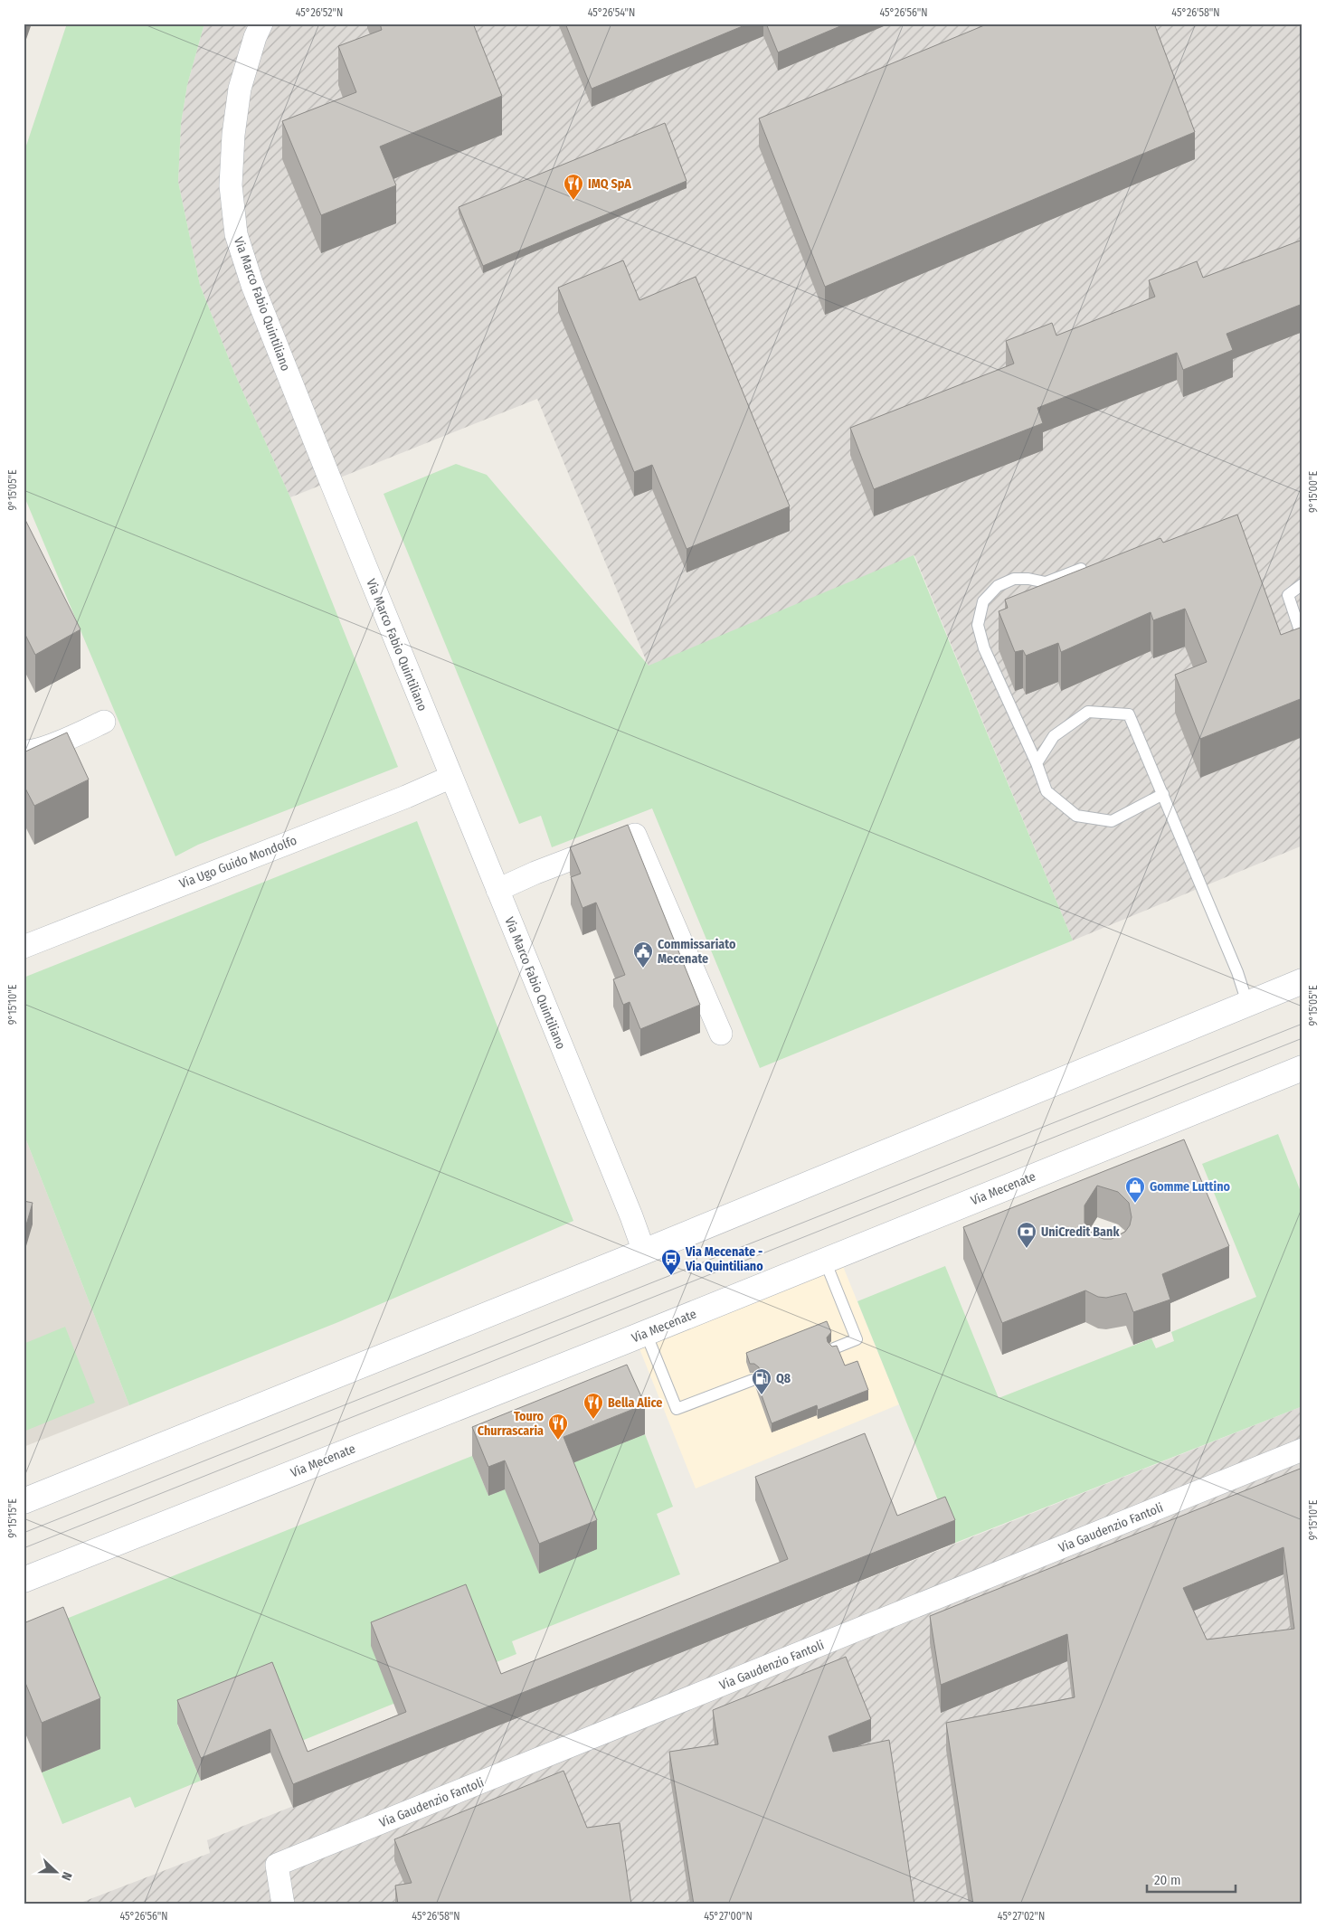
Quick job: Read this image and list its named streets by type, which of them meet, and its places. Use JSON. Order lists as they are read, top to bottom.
{
  "streets": {
    "main road": ["Via Mecenate"],
    "street": ["Via Marco Fabio Quintiliano", "Via Ugo Guido Mondolfo", "Via Gaudenzio Fantoli"]
  },
  "crossings": [
    ["Via Marco Fabio Quintiliano", "Via Ugo Guido Mondolfo"]
  ],
  "places": {
    "restaurant": ["IMQ SpA", "Bella Alice", "Touro Churrascaria"],
    "public building": ["Commissariato Mecenate"],
    "shop": ["Gomme Luttino"],
    "bank": ["UniCredit Bank"],
    "bus stop": ["Via Mecenate - Via Quintiliano"],
    "fuel station": ["Q8"]
  },
  "scale_bar": "20 m",
  "north": "right",
  "coordinates": [
    "45°26'52\"N",
    "45°26'54\"N",
    "45°26'56\"N",
    "45°26'58\"N",
    "9°15'05\"E",
    "9°15'00\"E",
    "9°15'10\"E",
    "9°15'15\"E",
    "45°27'00\"N",
    "45°27'02\"N"
  ]
}
